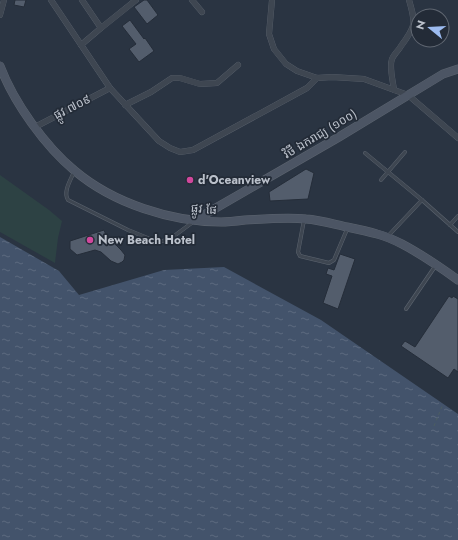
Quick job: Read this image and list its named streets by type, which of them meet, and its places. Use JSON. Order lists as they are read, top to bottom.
{
  "streets": {
    "street": ["ផ្លូវ ៧០៩", "វិថី ឯករាជ្យ (១០០)", "ផ្លូវ ផែ"]
  },
  "crossings": [
    ["ផ្លូវ ៧០៩", "ផ្លូវ ផែ"],
    ["វិថី ឯករាជ្យ (១០០)", "ផ្លូវ ផែ"]
  ],
  "places": ["d'Oceanview", "New Beach Hotel"],
  "north": "left"
}
